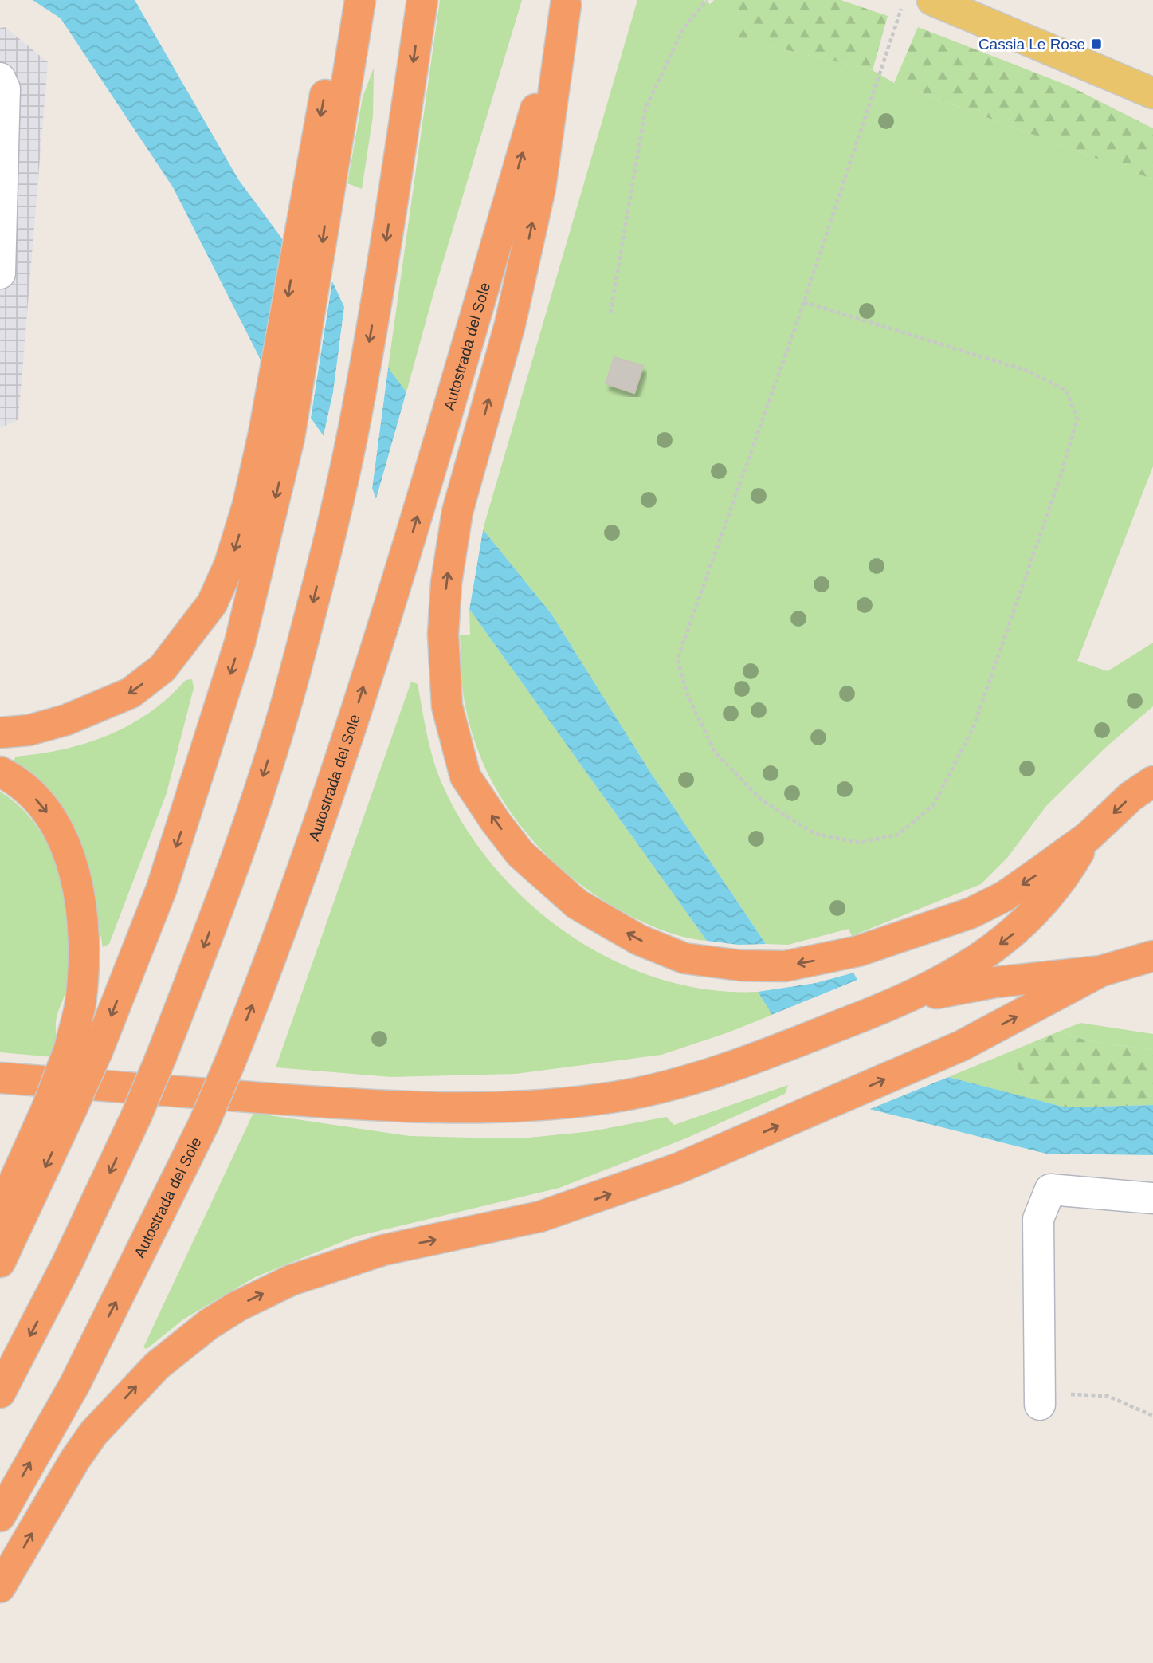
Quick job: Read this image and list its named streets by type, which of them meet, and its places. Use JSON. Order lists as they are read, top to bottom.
{
  "streets": {
    "highway": ["Autostrada del Sole"]
  },
  "places": {
    "transit": ["Cassia Le Rose"]
  }
}
